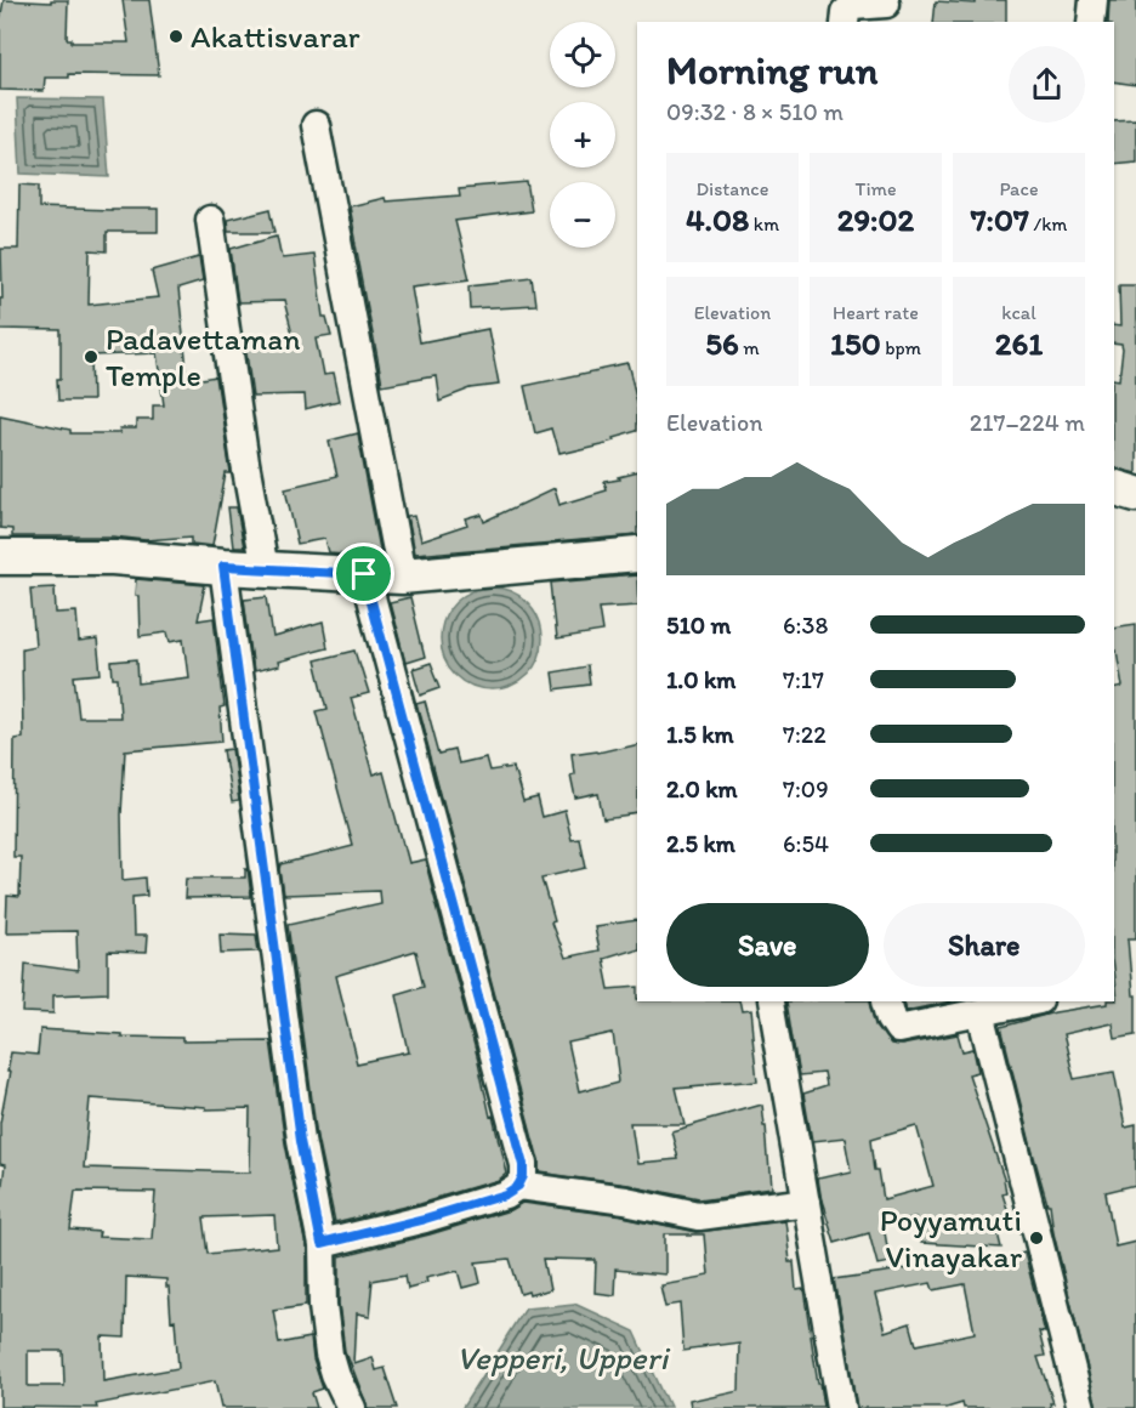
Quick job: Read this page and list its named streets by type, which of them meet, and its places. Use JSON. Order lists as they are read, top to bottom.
{
  "water": ["Vepperi, Upperi"],
  "places": ["Akattisvarar", "Padavettaman Temple", "Poyyamuti Vinayakar"],
  "page": {
    "map_buttons": ["+", "−"],
    "heading": ["Morning run", "09:32 · 8 × 510 m"],
    "stats": [
      ["Distance", "4.08 km"],
      ["Time", "29:02"],
      ["Pace", "7:07 /km"],
      ["Elevation", "56 m"],
      ["Heart rate", "150 bpm"],
      ["kcal", "261"]
    ],
    "chart": ["Elevation", "217–224 m"],
    "list": [
      {
        "name": "510 m",
        "note": "6:38"
      },
      {
        "name": "1.0 km",
        "note": "7:17"
      },
      {
        "name": "1.5 km",
        "note": "7:22"
      },
      {
        "name": "2.0 km",
        "note": "7:09"
      },
      {
        "name": "2.5 km",
        "note": "6:54"
      }
    ],
    "buttons": ["Save", "Share"]
  }
}
